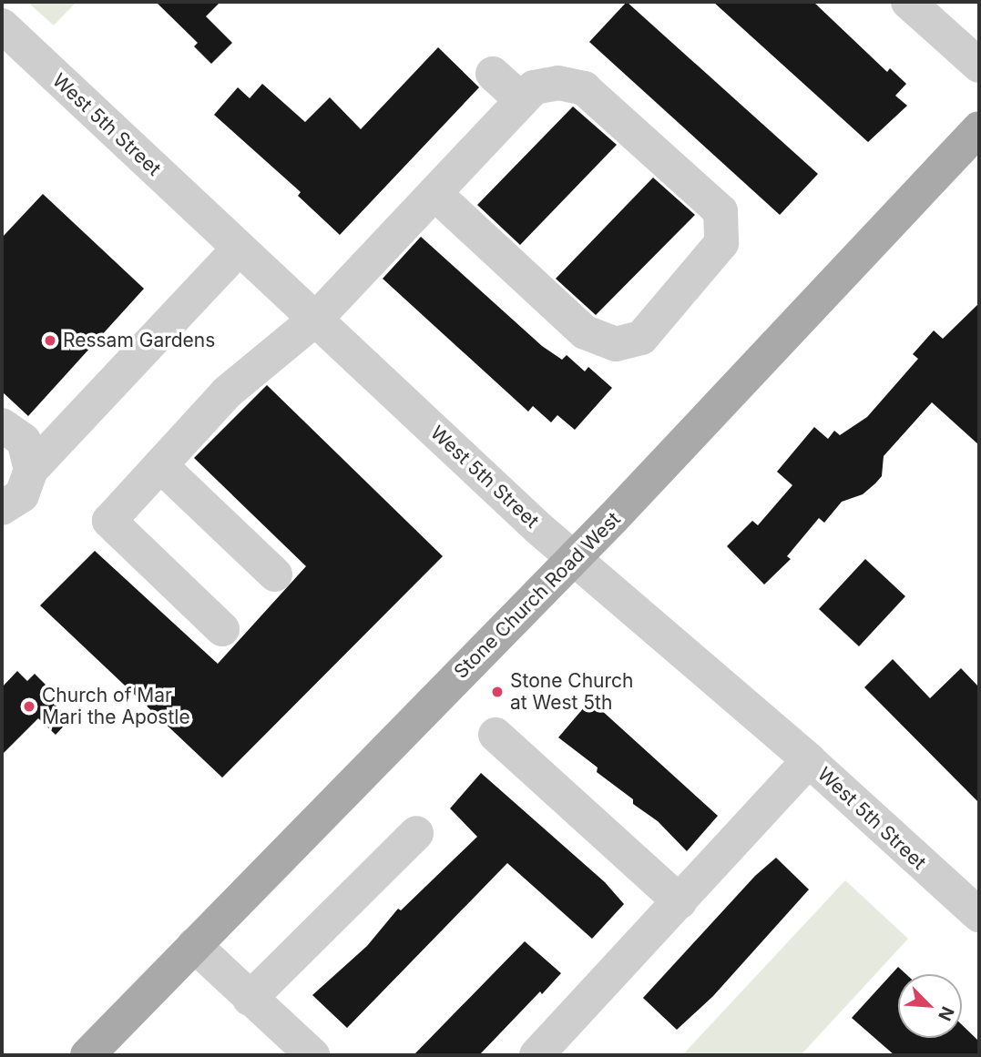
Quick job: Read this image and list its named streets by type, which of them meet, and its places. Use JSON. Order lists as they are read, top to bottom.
{
  "streets": {
    "main road": ["Stone Church Road West"],
    "street": ["West 5th Street"]
  },
  "crossings": [
    ["West 5th Street", "Stone Church Road West"]
  ],
  "places": ["Ressam Gardens", "Stone Church at West 5th", "Church of Mar Mari the Apostle"],
  "north": "bottom right"
}
